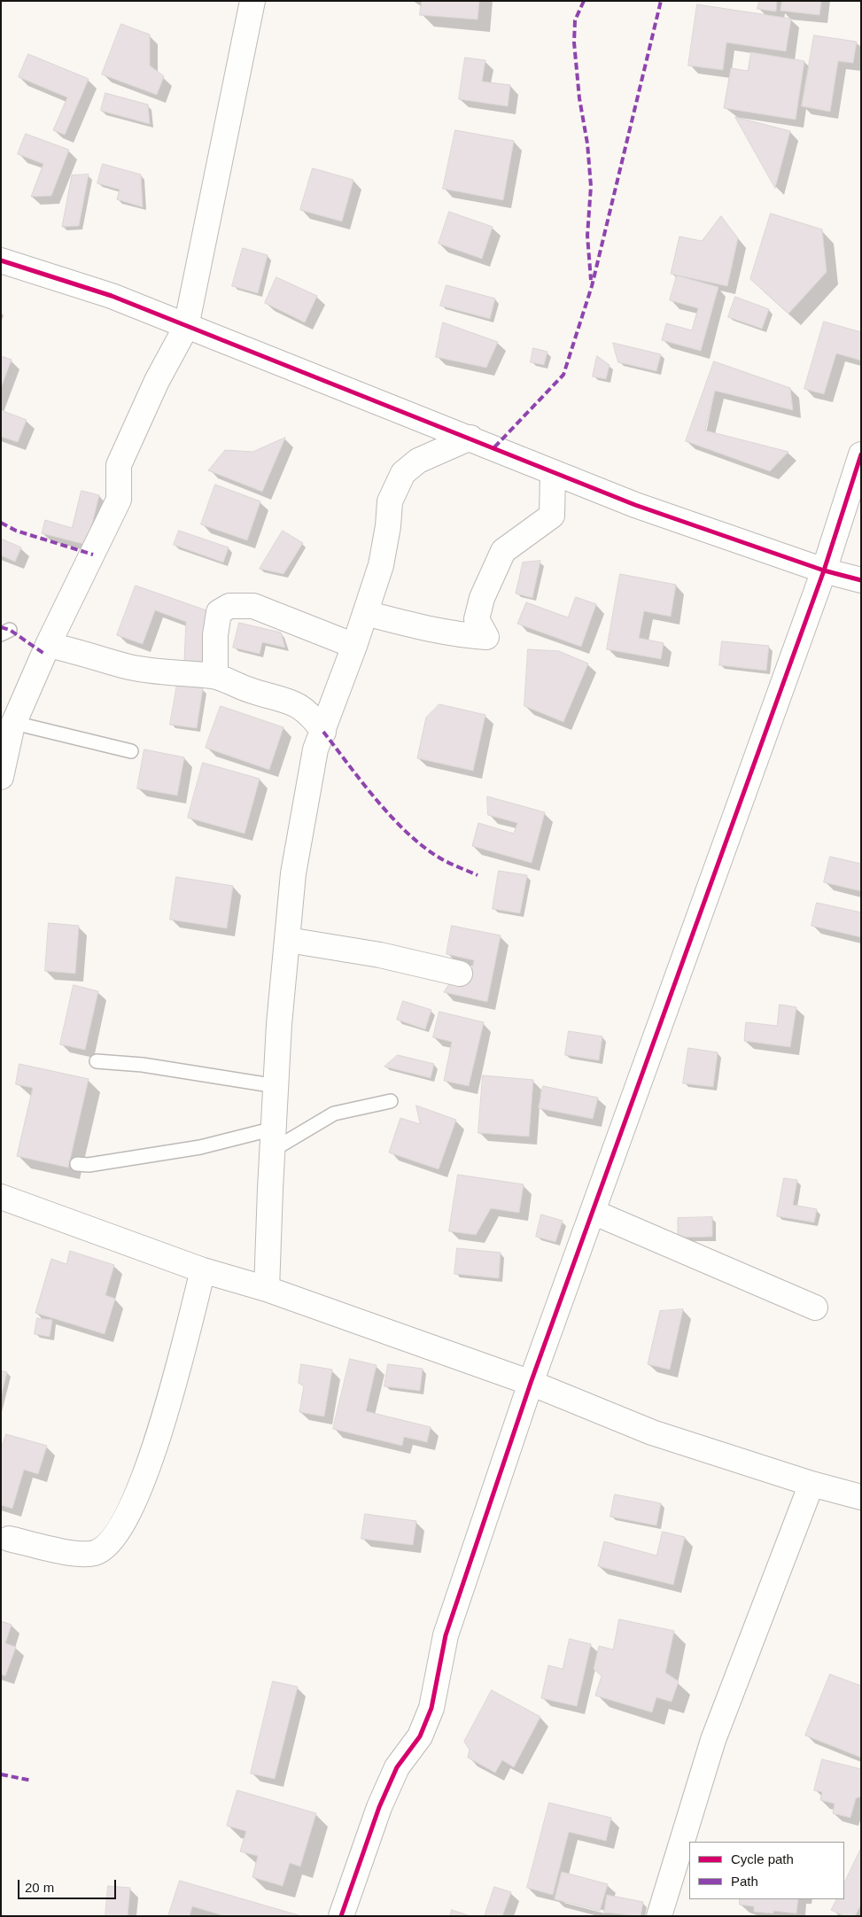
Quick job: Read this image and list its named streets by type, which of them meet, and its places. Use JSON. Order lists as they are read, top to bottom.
{
  "legend": ["Cycle path", "Path"],
  "scale_bar": "20 m"
}
